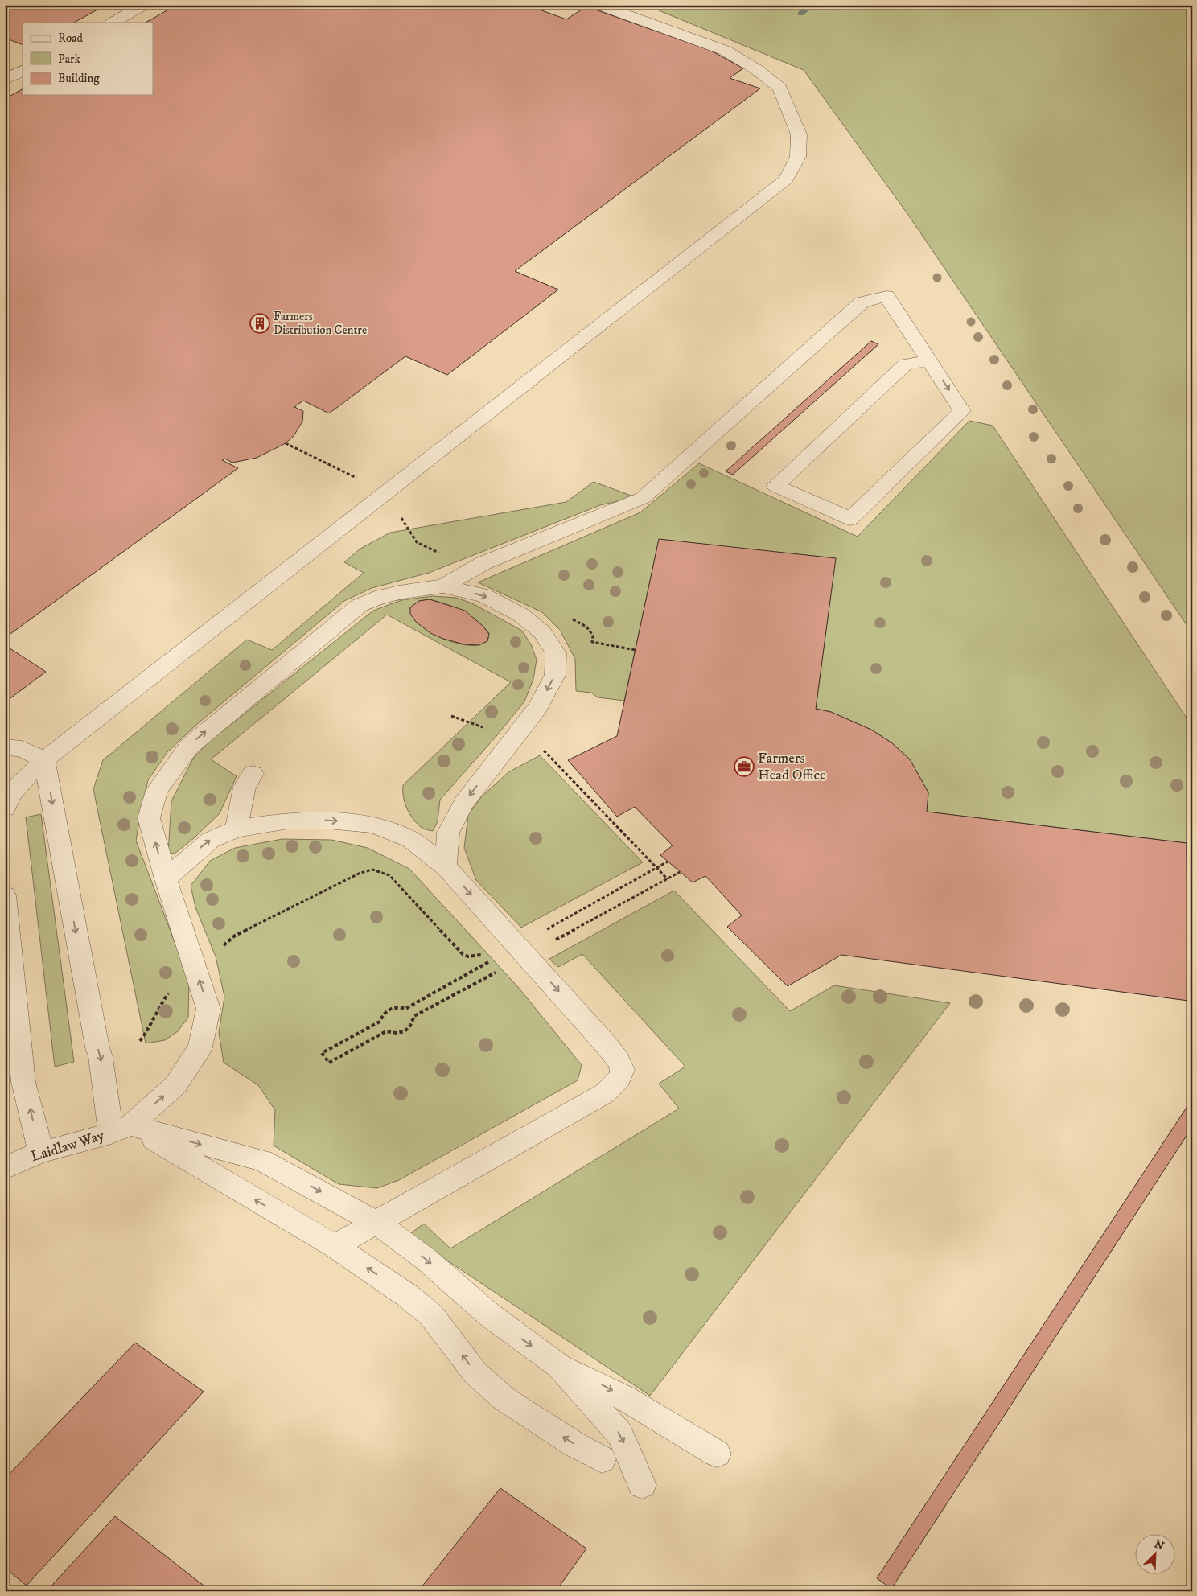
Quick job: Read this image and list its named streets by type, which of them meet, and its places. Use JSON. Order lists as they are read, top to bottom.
{
  "streets": {
    "street": ["Laidlaw Way"]
  },
  "places": {
    "building": ["Farmers Distribution Centre"],
    "office": ["Farmers Head Office"]
  },
  "legend": ["Road", "Park", "Building"],
  "north": "top right"
}
